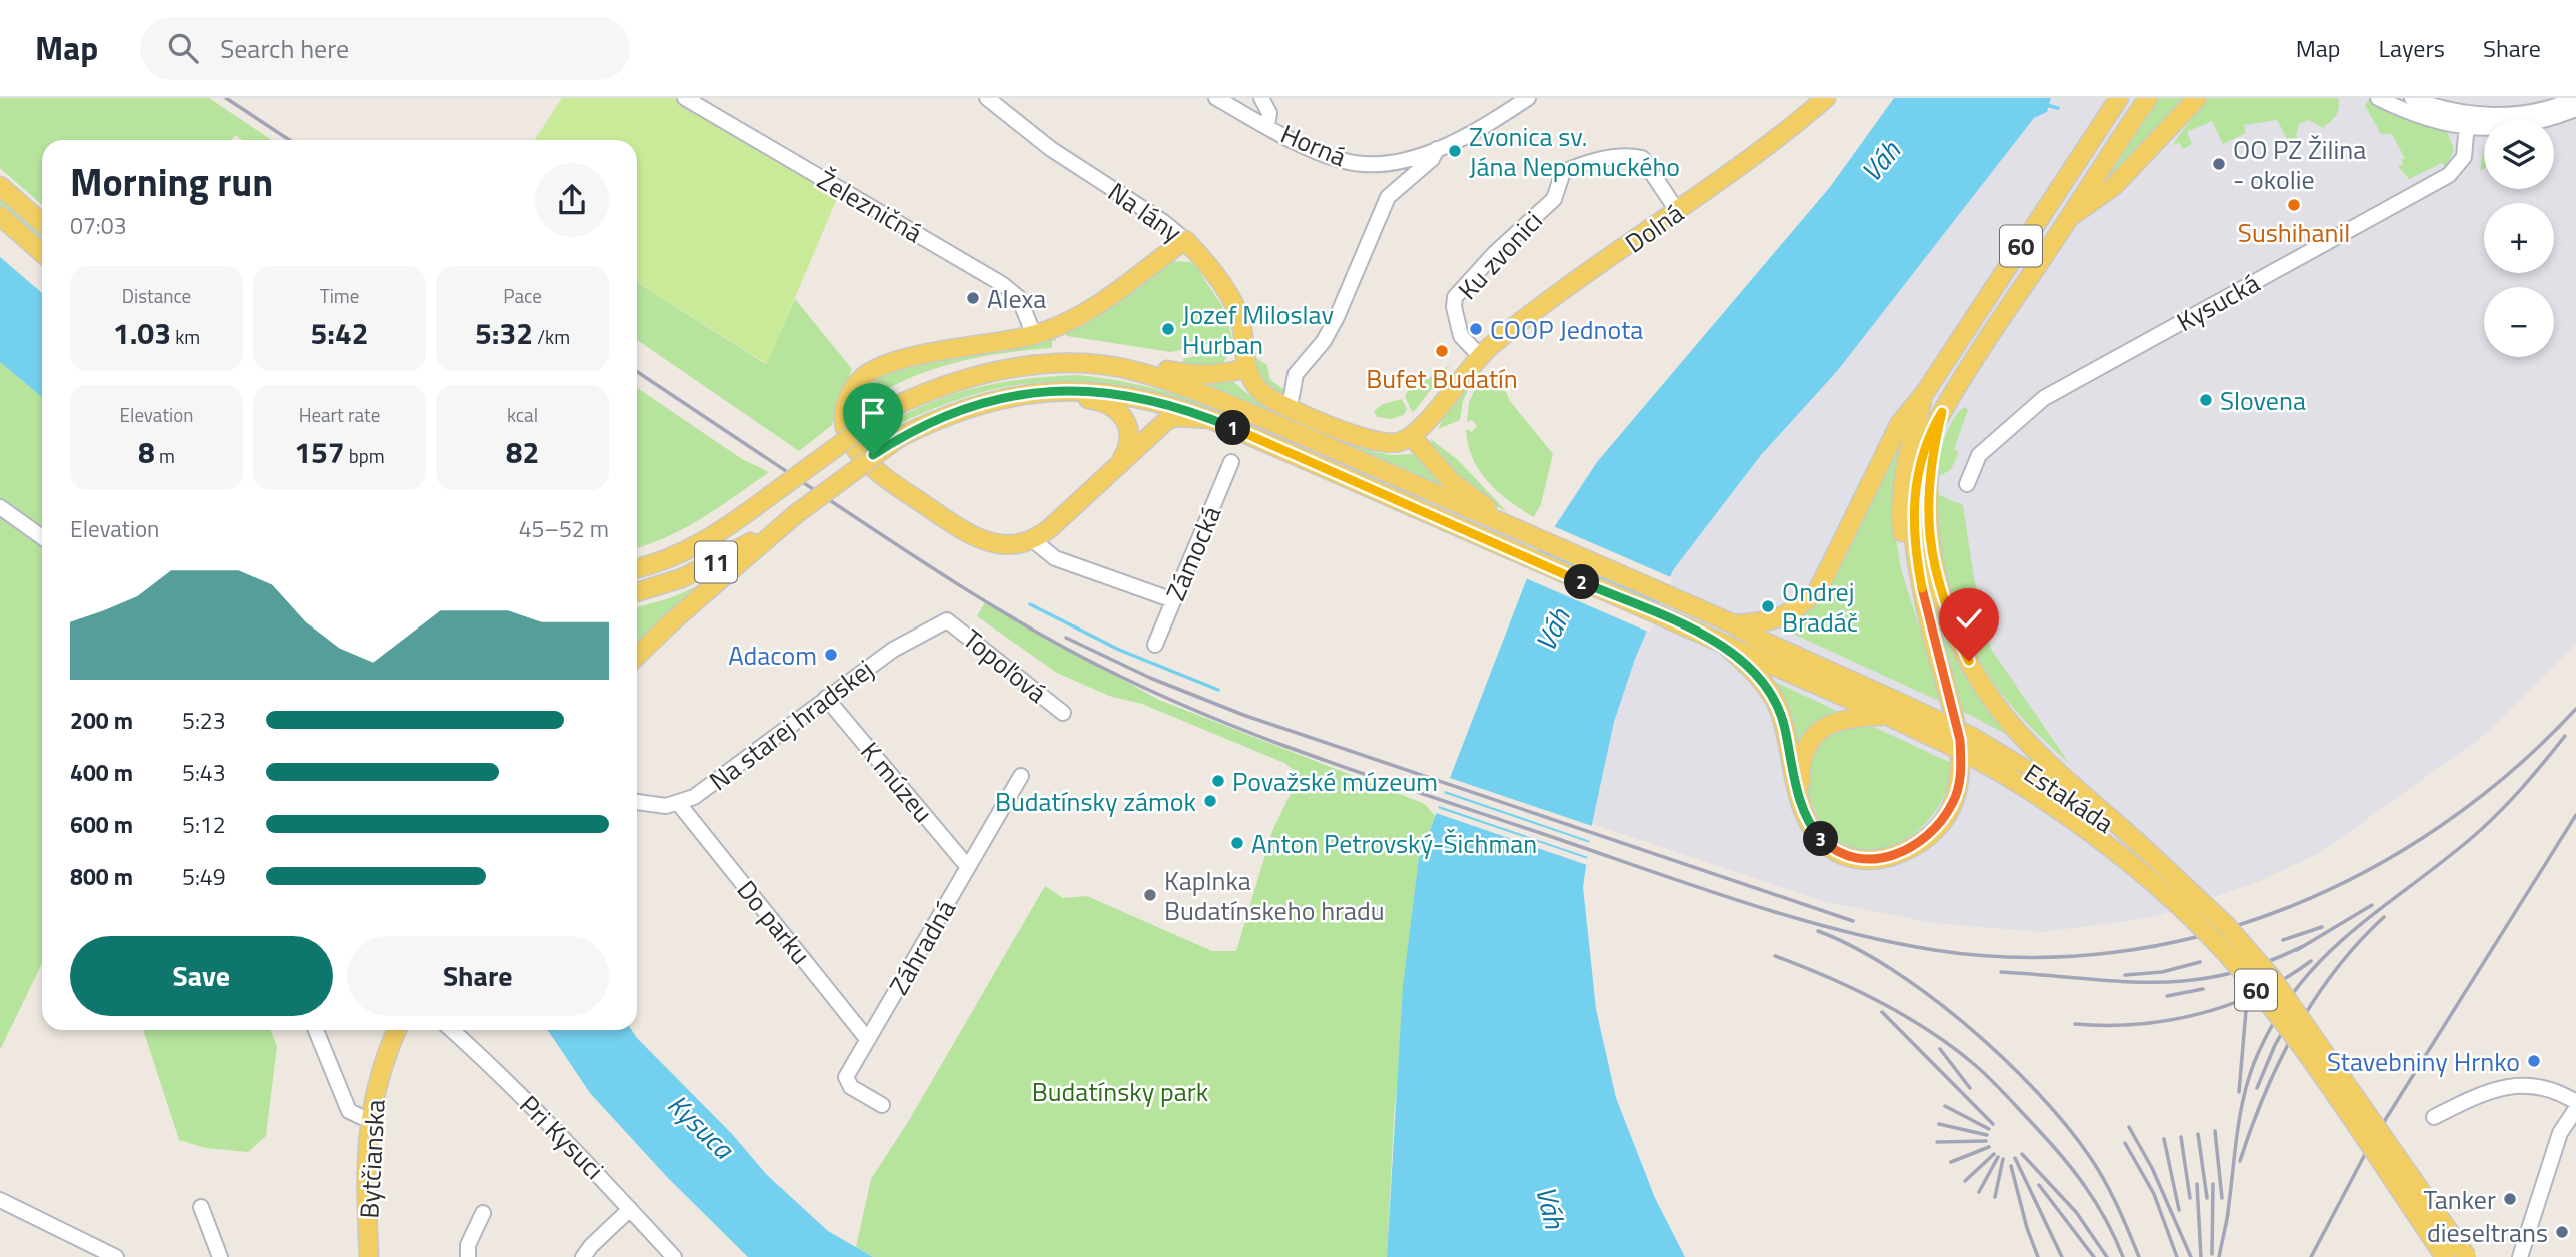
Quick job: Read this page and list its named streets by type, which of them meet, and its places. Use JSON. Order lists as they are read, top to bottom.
{
  "streets": {
    "main road": [
      "Na lány",
      "Dolná",
      "60",
      "11",
      "Estakáda",
      "Bytčianska"
    ],
    "street": [
      "Horná",
      "Železničná",
      "Ku zvonici",
      "Kysucká",
      "Zámocká",
      "Topoľová",
      "Na starej hradskej",
      "K múzeu",
      "Do parku",
      "Záhradná",
      "Pri Kysuci"
    ]
  },
  "crossings": [
    ["Dolná", "Ku zvonici"],
    ["11", "Estakáda"],
    ["Topoľová", "Na starej hradskej"],
    ["Na starej hradskej", "K múzeu"],
    ["Na starej hradskej", "Do parku"],
    ["K múzeu", "Záhradná"],
    ["Do parku", "Záhradná"]
  ],
  "water": ["Váh", "Kysuca"],
  "parks": ["Budatínsky park"],
  "places": [
    "Zvonica sv. Jána Nepomuckého",
    "OO PZ Žilina - okolie",
    "Sushihanil",
    "Alexa",
    "Jozef Miloslav Hurban",
    "COOP Jednota",
    "Bufet Budatín",
    "Slovena",
    "Ondrej Bradáč",
    "Adacom",
    "Považské múzeum",
    "Budatínsky zámok",
    "Anton Petrovský-Šichman",
    "Kaplnka Budatínskeho hradu",
    "Stavebniny Hrnko",
    "Tanker",
    "dieseltrans"
  ],
  "page": {
    "header": "Map",
    "search": "Search here",
    "nav": ["Map", "Layers", "Share"],
    "map_buttons": ["+", "−"],
    "heading": ["Morning run", "07:03"],
    "stats": [
      ["Distance", "1.03 km"],
      ["Time", "5:42"],
      ["Pace", "5:32 /km"],
      ["Elevation", "8 m"],
      ["Heart rate", "157 bpm"],
      ["kcal", "82"]
    ],
    "pins": ["1", "2", "3"],
    "chart": ["Elevation", "45–52 m"],
    "list": [
      {
        "name": "200 m",
        "note": "5:23"
      },
      {
        "name": "400 m",
        "note": "5:43"
      },
      {
        "name": "600 m",
        "note": "5:12"
      },
      {
        "name": "800 m",
        "note": "5:49"
      }
    ],
    "buttons": ["Save", "Share"]
  }
}
